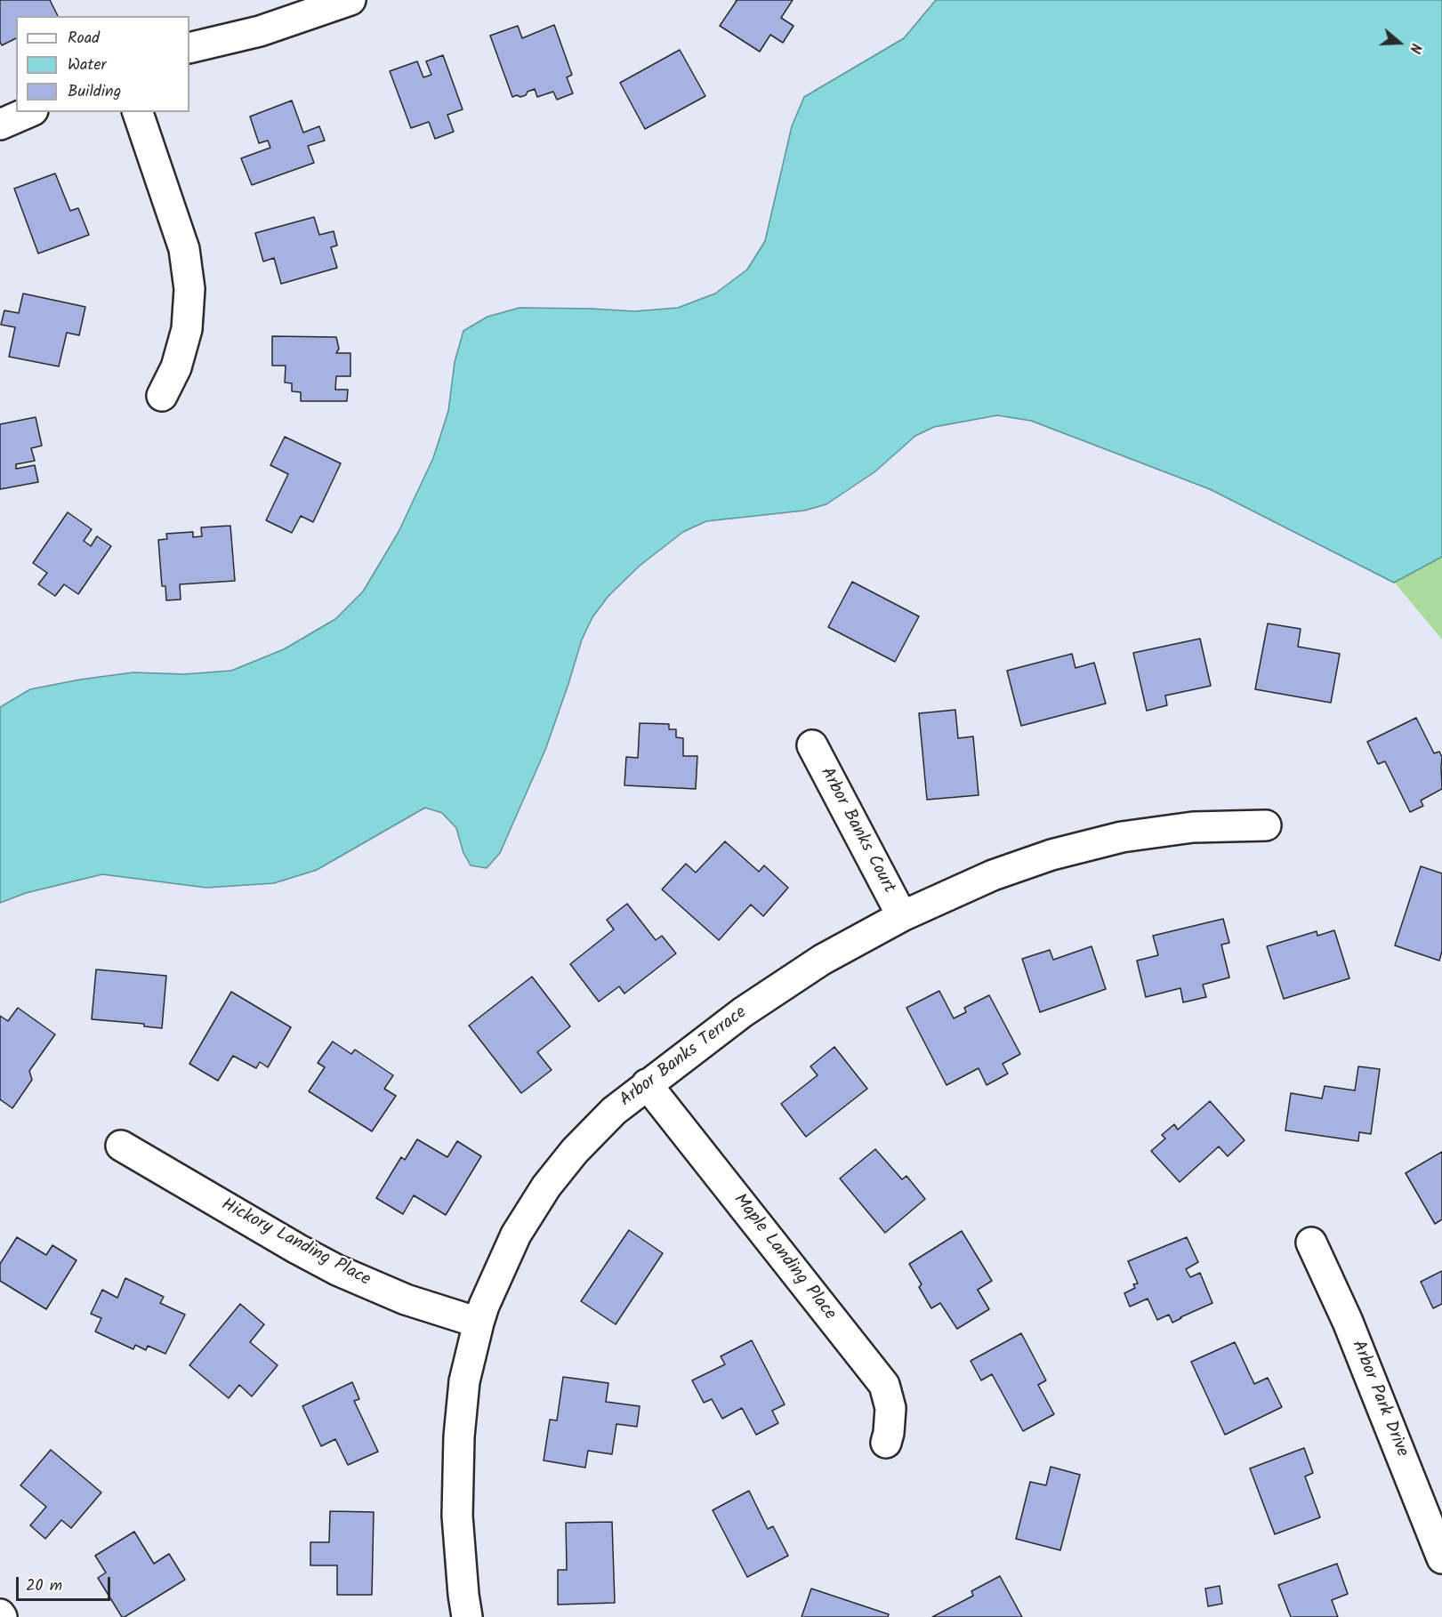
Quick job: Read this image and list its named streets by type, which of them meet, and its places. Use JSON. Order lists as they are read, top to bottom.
{
  "streets": {
    "street": [
      "Arbor Banks Court",
      "Arbor Banks Terrace",
      "Hickory Landing Place",
      "Maple Landing Place",
      "Arbor Park Drive"
    ]
  },
  "crossings": [
    ["Arbor Banks Court", "Arbor Banks Terrace"],
    ["Arbor Banks Terrace", "Hickory Landing Place"],
    ["Arbor Banks Terrace", "Maple Landing Place"]
  ],
  "legend": ["Road", "Water", "Building"],
  "scale_bar": "20 m",
  "north": "right"
}
